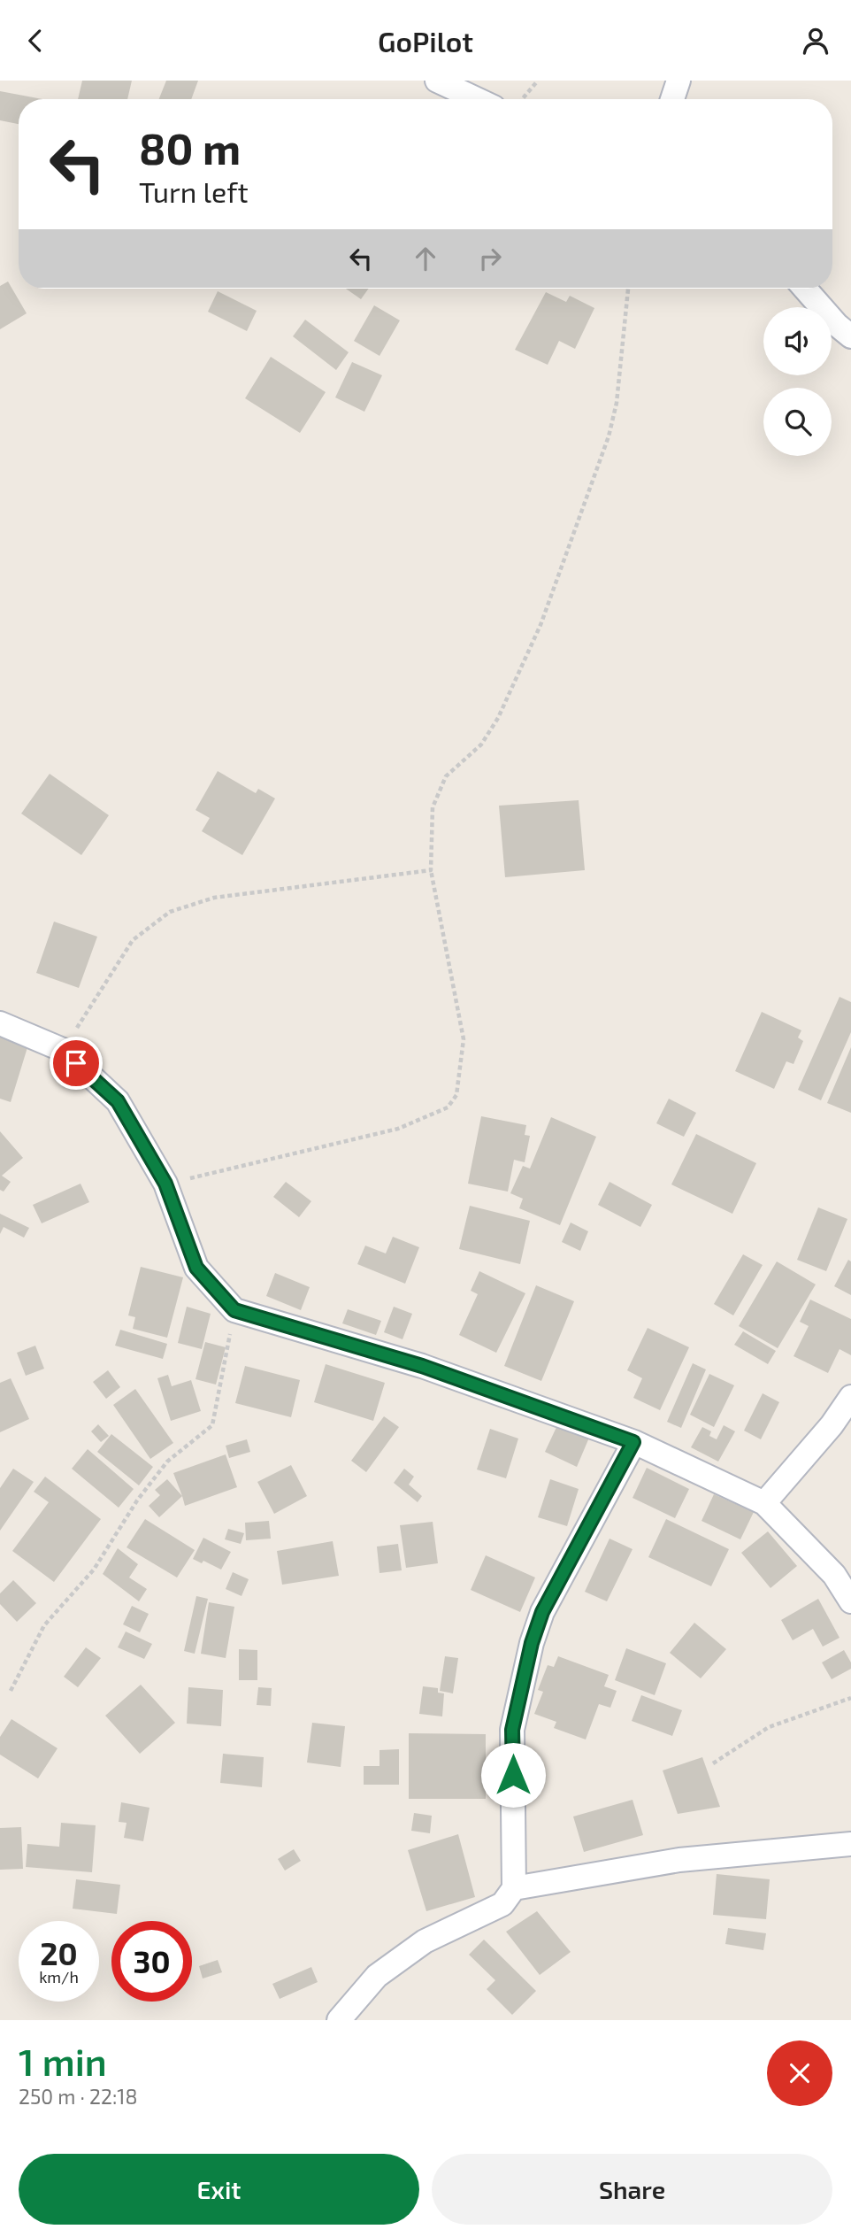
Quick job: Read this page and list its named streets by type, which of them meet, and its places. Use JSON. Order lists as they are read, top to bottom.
{
  "page": {
    "header": "GoPilot",
    "turn": ["80 m", "Turn left"],
    "speed": "20 km/h",
    "limit": "30",
    "heading": ["1 min", "250 m · 22:18"],
    "buttons": ["Exit", "Share"]
  }
}
